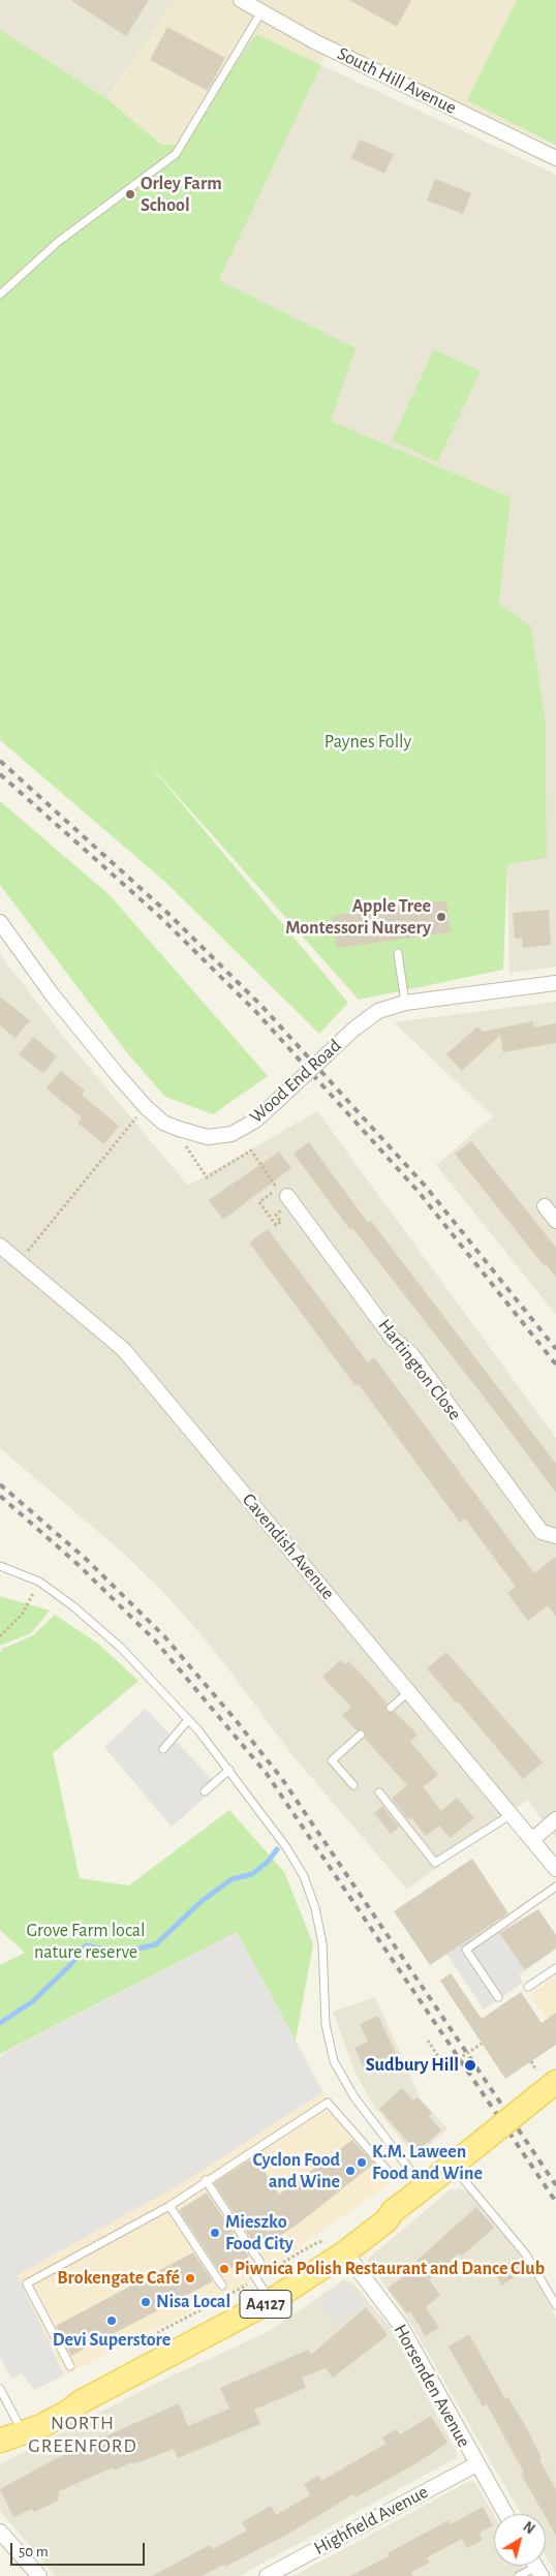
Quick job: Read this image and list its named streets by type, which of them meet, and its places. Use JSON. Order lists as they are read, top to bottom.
{
  "streets": {
    "main road": ["A4127"],
    "street": [
      "South Hill Avenue",
      "Wood End Road",
      "Hartington Close",
      "Cavendish Avenue",
      "Horsenden Avenue",
      "Highfield Avenue"
    ]
  },
  "crossings": [
    ["A4127", "Horsenden Avenue"],
    ["Horsenden Avenue", "Highfield Avenue"]
  ],
  "districts": ["NORTH GREENFORD"],
  "parks": ["Paynes Folly", "Grove Farm local nature reserve"],
  "places": [
    "Orley Farm School",
    "Apple Tree Montessori Nursery",
    "Sudbury Hill",
    "K.M. Laween Food and Wine",
    "Cyclon Food and Wine",
    "Mieszko Food City",
    "Piwnica Polish Restaurant and Dance Club",
    "Brokengate Café",
    "Nisa Local",
    "Devi Superstore"
  ],
  "scale_bar": "50 m",
  "north": "top right"
}
